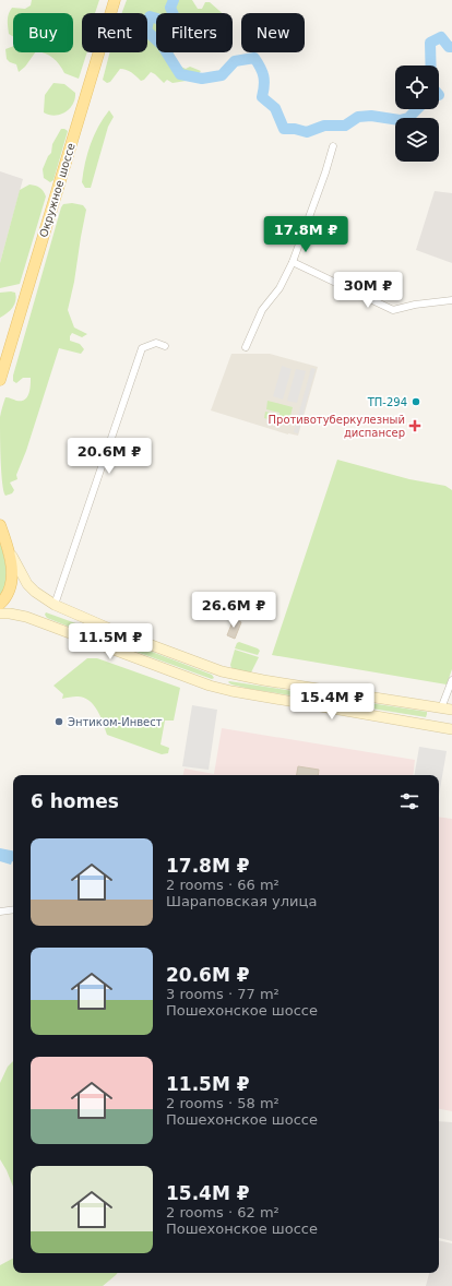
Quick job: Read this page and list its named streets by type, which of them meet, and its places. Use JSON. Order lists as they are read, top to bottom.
{
  "streets": {
    "main road": ["Окружное шоссе"]
  },
  "places": {
    "other": ["ТП-294", "Энтиком-Инвест"],
    "health": ["Противотуберкулезный диспансер"]
  },
  "page": {
    "chip": [
      "Buy",
      "Rent",
      "Filters",
      "New"
    ],
    "price": [
      "17.8M ₽",
      "30M ₽",
      "20.6M ₽",
      "26.6M ₽",
      "11.5M ₽",
      "15.4M ₽"
    ],
    "heading": "6 homes",
    "list": [
      {
        "name": "17.8M ₽",
        "note": "2 rooms · 66 m² · Шараповская улица"
      },
      {
        "name": "20.6M ₽",
        "note": "3 rooms · 77 m² · Пошехонское шоссе"
      },
      {
        "name": "11.5M ₽",
        "note": "2 rooms · 58 m² · Пошехонское шоссе"
      },
      {
        "name": "15.4M ₽",
        "note": "2 rooms · 62 m² · Пошехонское шоссе"
      }
    ]
  }
}
